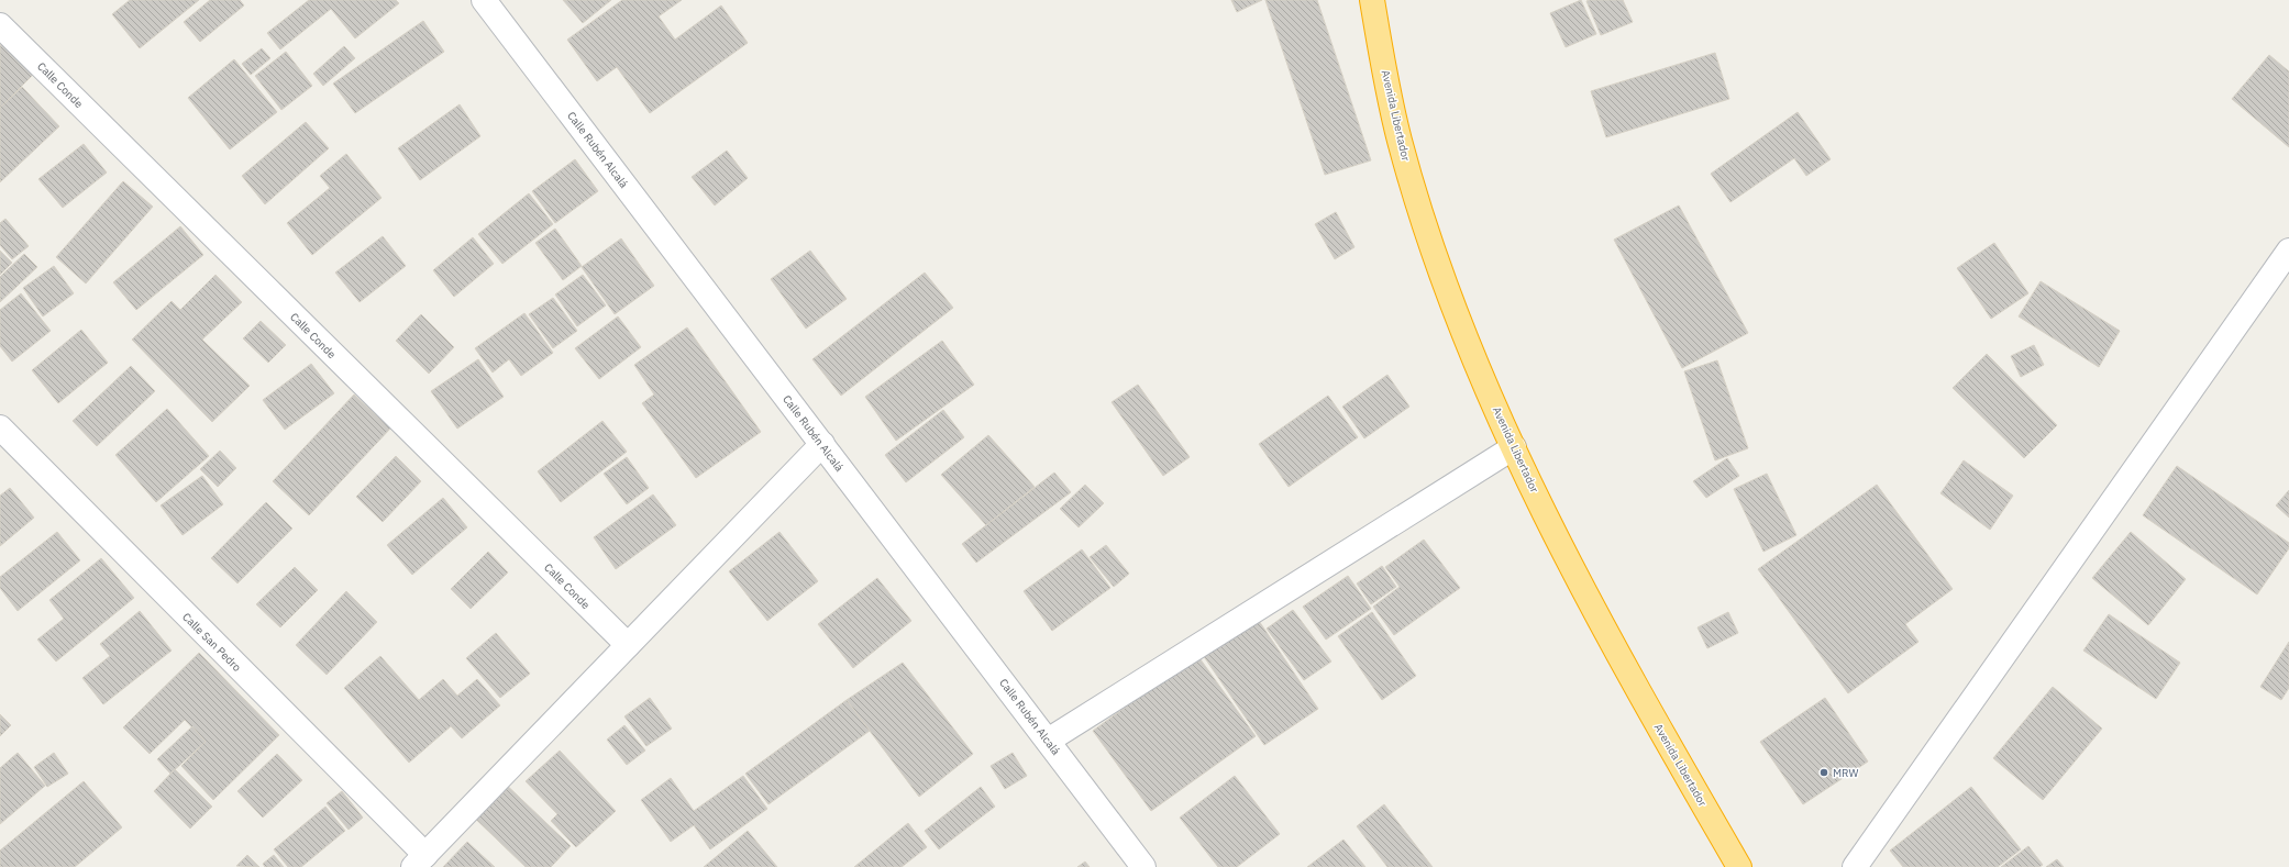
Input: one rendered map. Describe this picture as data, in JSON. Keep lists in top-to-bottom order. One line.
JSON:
{"streets":{"highway":["Avenida Libertador"],"street":["Calle Conde","Calle Rubén Alcalá","Calle San Pedro"]},"places":["MRW"]}
